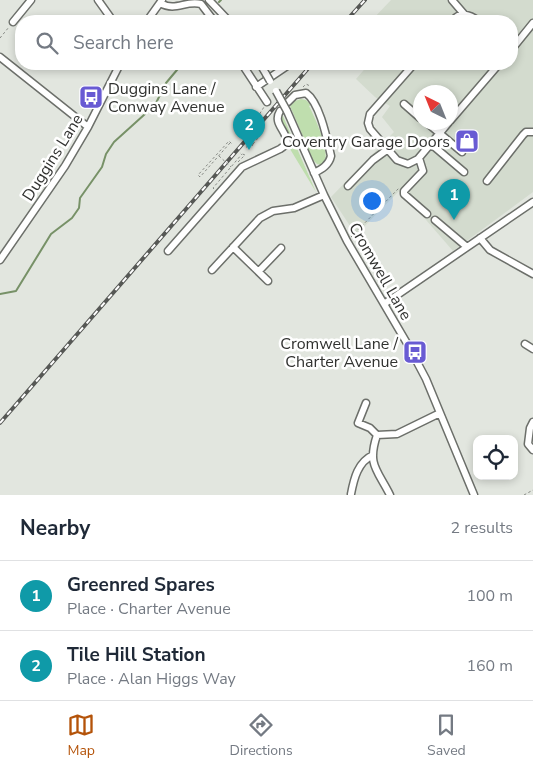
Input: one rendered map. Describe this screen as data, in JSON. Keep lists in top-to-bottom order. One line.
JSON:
{"streets":{"street":["Duggins Lane","Cromwell Lane"]},"places":{"bus stop":["Duggins Lane / Conway Avenue","Cromwell Lane / Charter Avenue"],"shop":["Coventry Garage Doors"]},"north":"top left","page":{"search":"Search here","pins":["2","1"],"heading":["Nearby","2 results"],"list":[{"mark":"1","name":"Greenred Spares","note":"Place · Charter Avenue","value":"100 m"},{"mark":"2","name":"Tile Hill Station","note":"Place · Alan Higgs Way","value":"160 m"}],"nav":["Map","Directions","Saved"]}}
